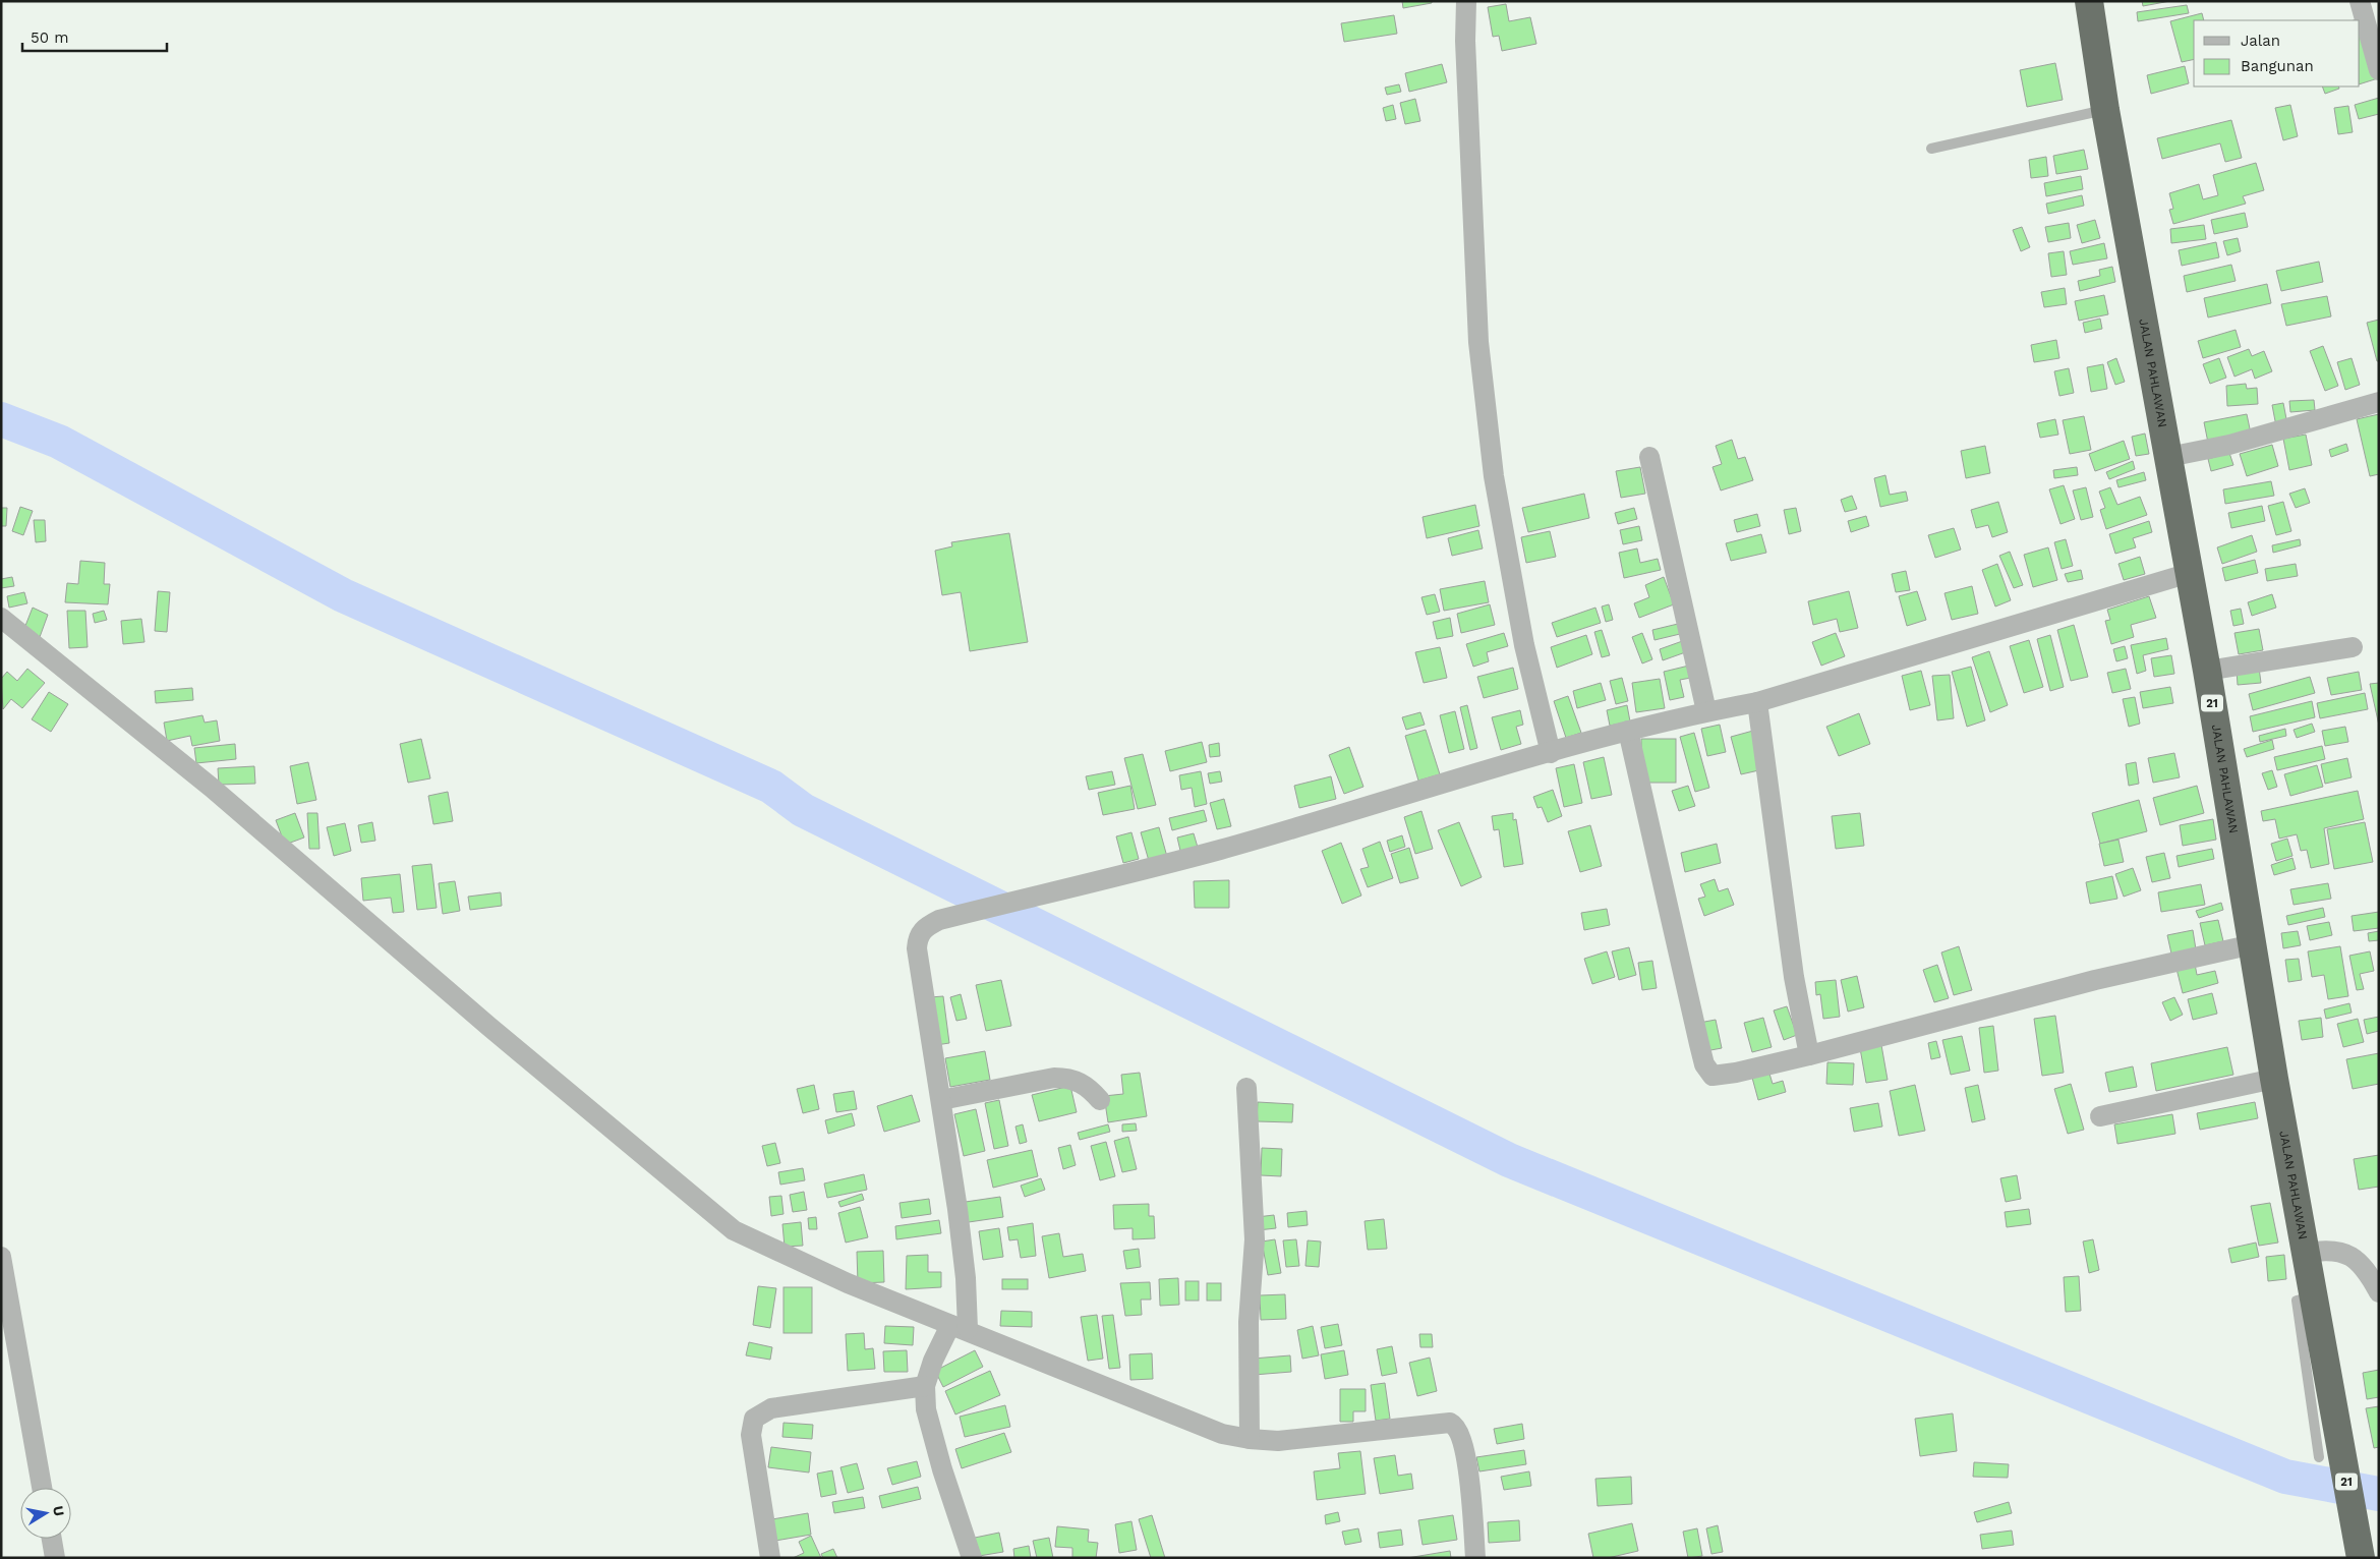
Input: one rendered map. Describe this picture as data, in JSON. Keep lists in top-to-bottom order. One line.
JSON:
{"streets":{"highway":["JALAN PAHLAWAN","21"]},"legend":["Jalan","Bangunan"],"scale_bar":"50 m","north":"right"}
